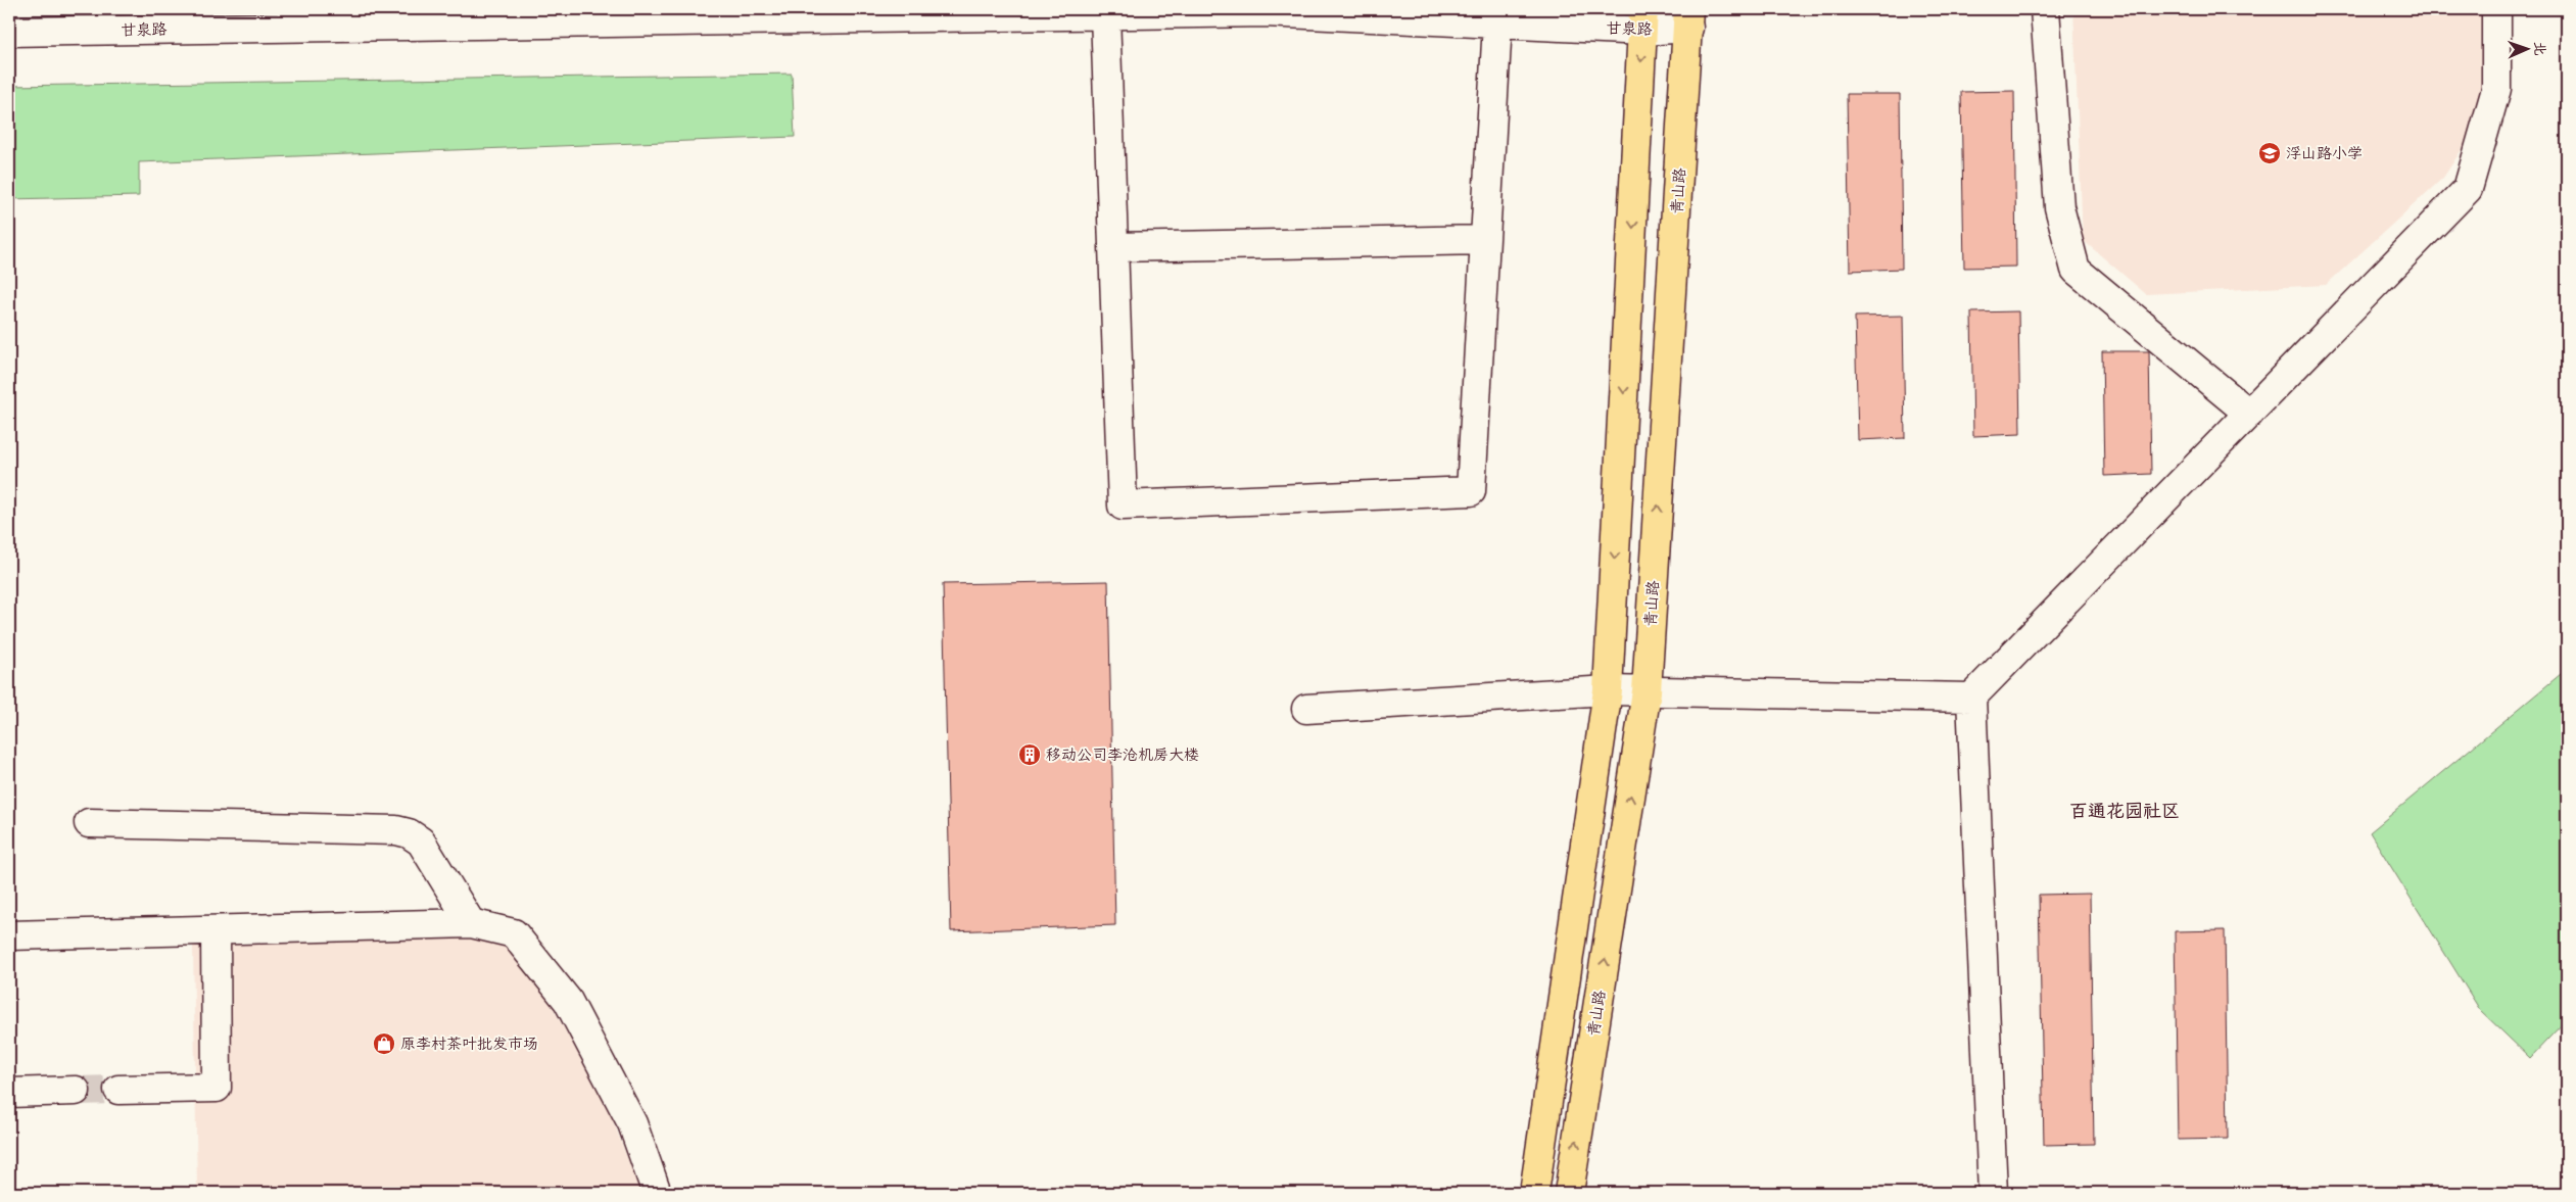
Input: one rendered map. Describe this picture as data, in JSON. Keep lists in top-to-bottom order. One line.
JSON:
{"streets":{"main road":["青山路"],"street":["甘泉路"]},"crossings":[["甘泉路","青山路"]],"districts":["百通花园社区"],"places":{"school or university":["浮山路小学"],"building":["移动公司李沧机房大楼"],"shop":["原李村茶叶批发市场"]},"north":"right"}
